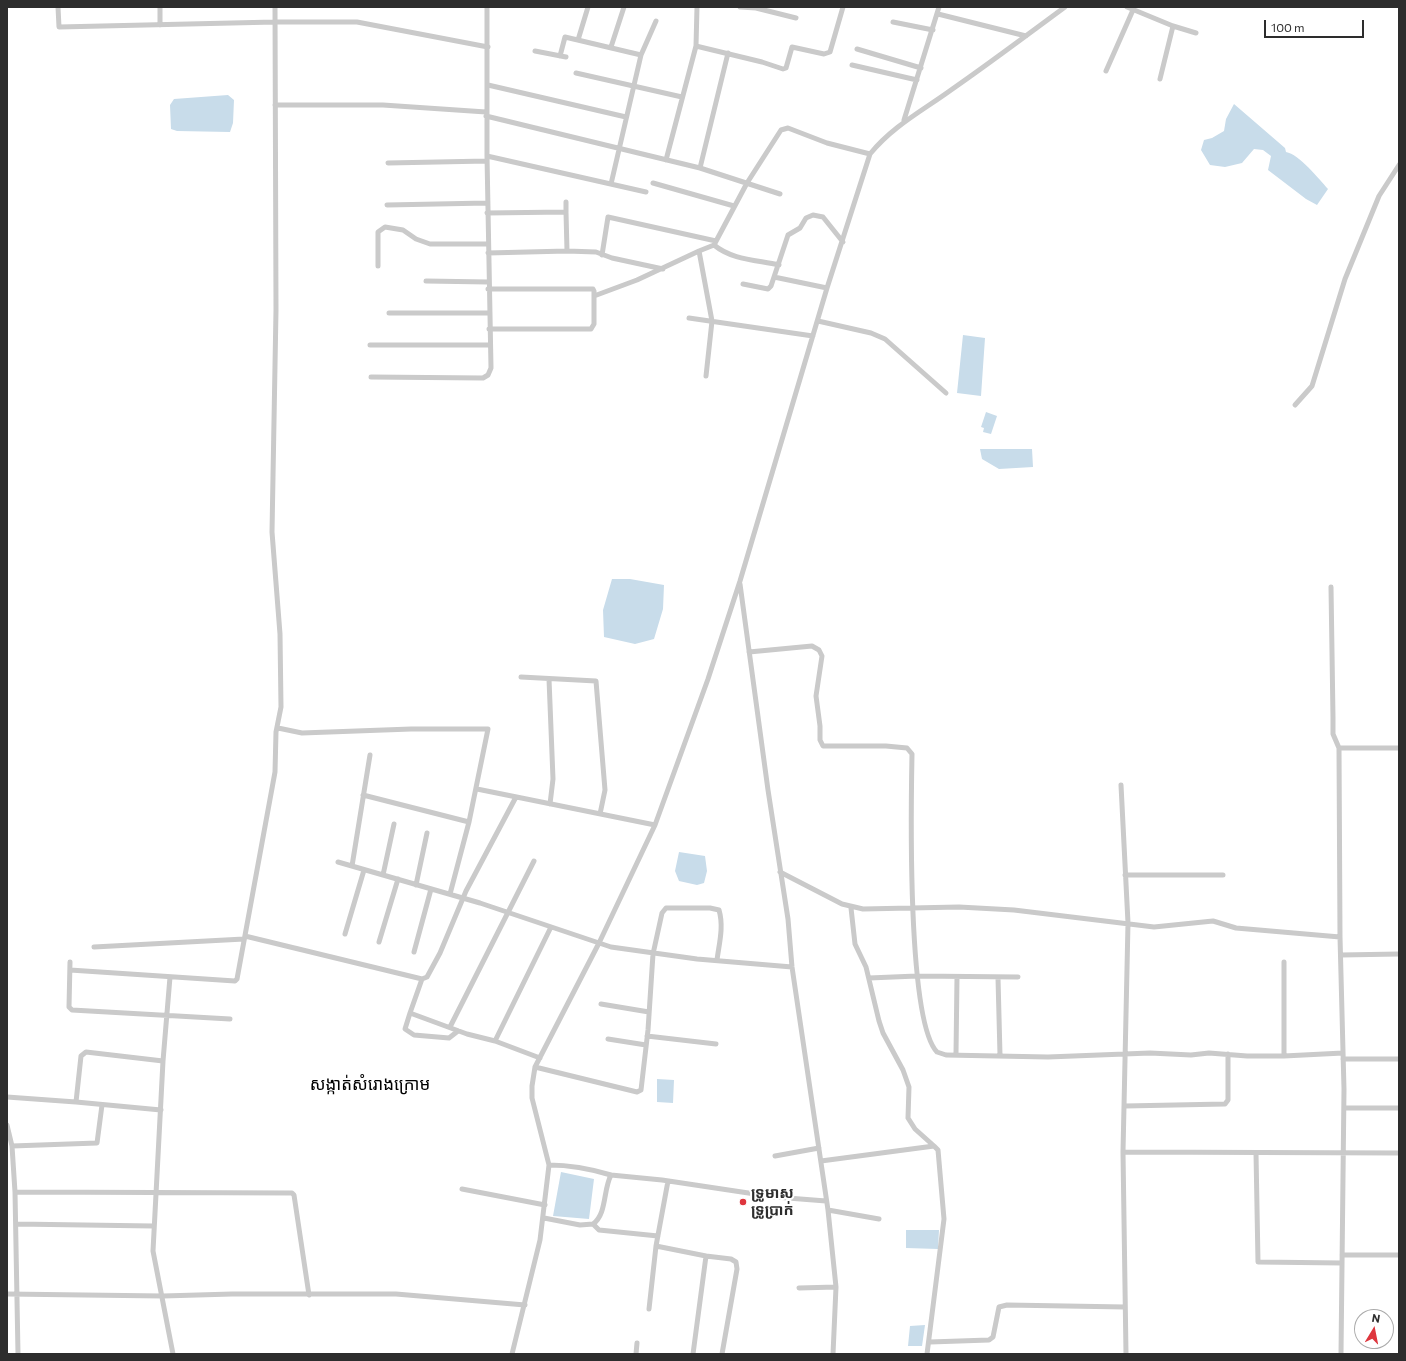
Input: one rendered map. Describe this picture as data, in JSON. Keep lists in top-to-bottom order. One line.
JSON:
{"districts":["សង្កាត់សំរោងក្រោម"],"places":["ទ្រូមាស ទ្រូប្រាក់"],"scale_bar":"100 m","north":"top"}
